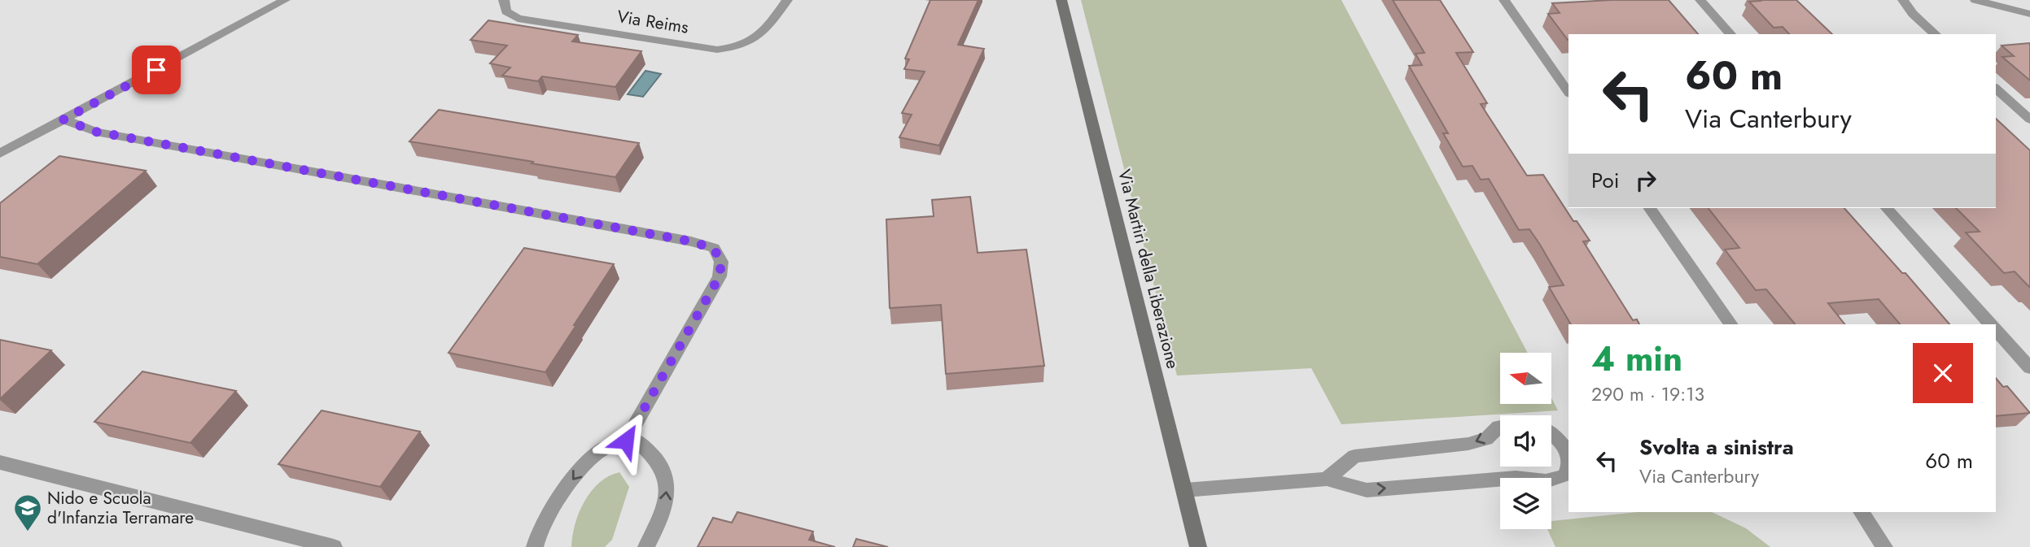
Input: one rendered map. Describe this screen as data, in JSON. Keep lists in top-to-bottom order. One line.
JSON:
{"streets":{"street":["Via Reims","Via Martiri della Liberazione"]},"places":{"school or university":["Nido e Scuola d'Infanzia Terramare"]},"north":"left","page":{"turn":["60 m","Via Canterbury"],"then":"Poi","heading":["4 min","290 m · 19:13"],"list":[{"name":"Svolta a sinistra","note":"Via Canterbury","value":"60 m"}]}}
